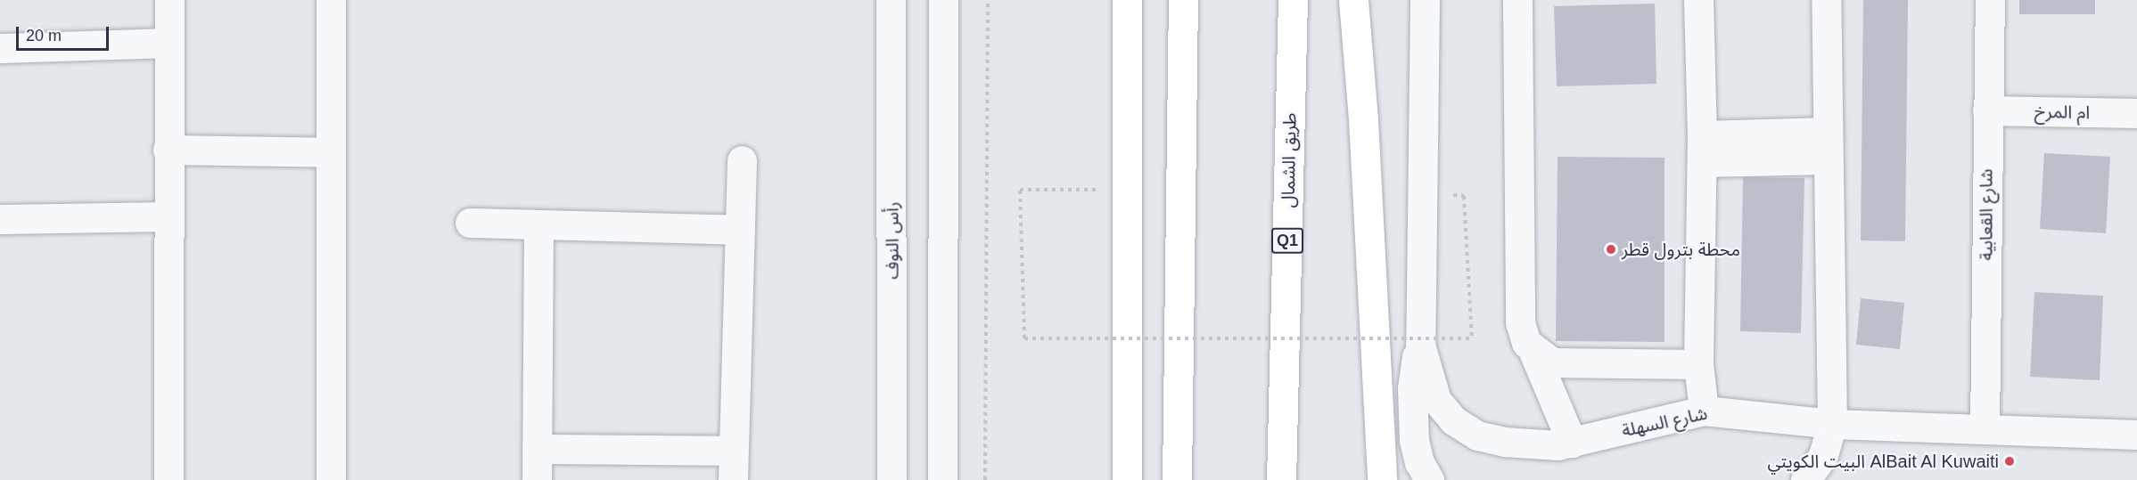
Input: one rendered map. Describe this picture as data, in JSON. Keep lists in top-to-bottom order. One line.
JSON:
{"streets":{"highway":["طريق الشمال","Q1"],"street":["ام المرخ","شارع القعابية","رأس النوف","شارع السهلة"]},"crossings":[["ام المرخ","شارع القعابية"],["شارع القعابية","شارع السهلة"]],"places":["محطة بترول قطر","البيت الكويتي AlBait Al Kuwaiti"],"scale_bar":"20 m"}
